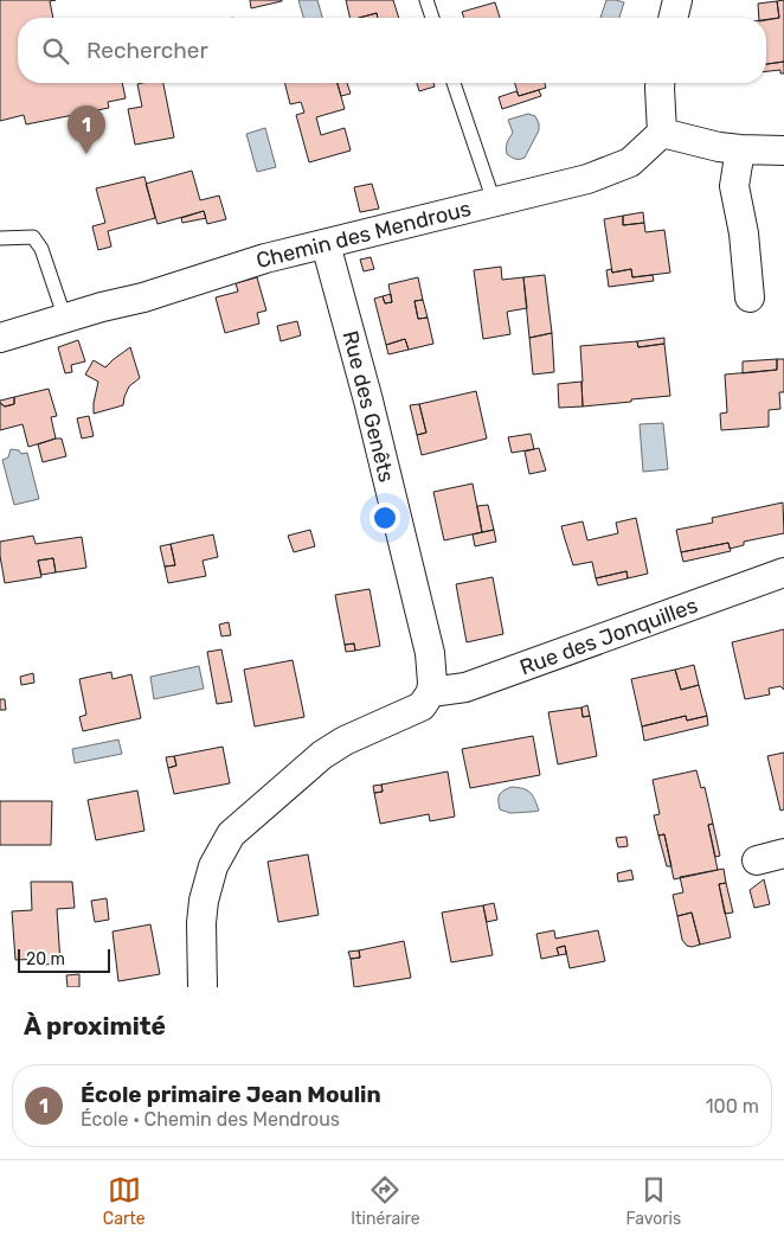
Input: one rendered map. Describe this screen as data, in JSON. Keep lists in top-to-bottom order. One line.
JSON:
{"streets":{"street":["Chemin des Mendrous","Rue des Genêts","Rue des Jonquilles"]},"crossings":[["Chemin des Mendrous","Rue des Genêts"],["Rue des Genêts","Rue des Jonquilles"]],"scale_bar":"20 m","page":{"search":"Rechercher","pins":"1","scale":"20 m","heading":"À proximité","list":[{"mark":"1","name":"École primaire Jean Moulin","note":"École · Chemin des Mendrous","value":"100 m"}],"nav":["Carte","Itinéraire","Favoris"]}}
